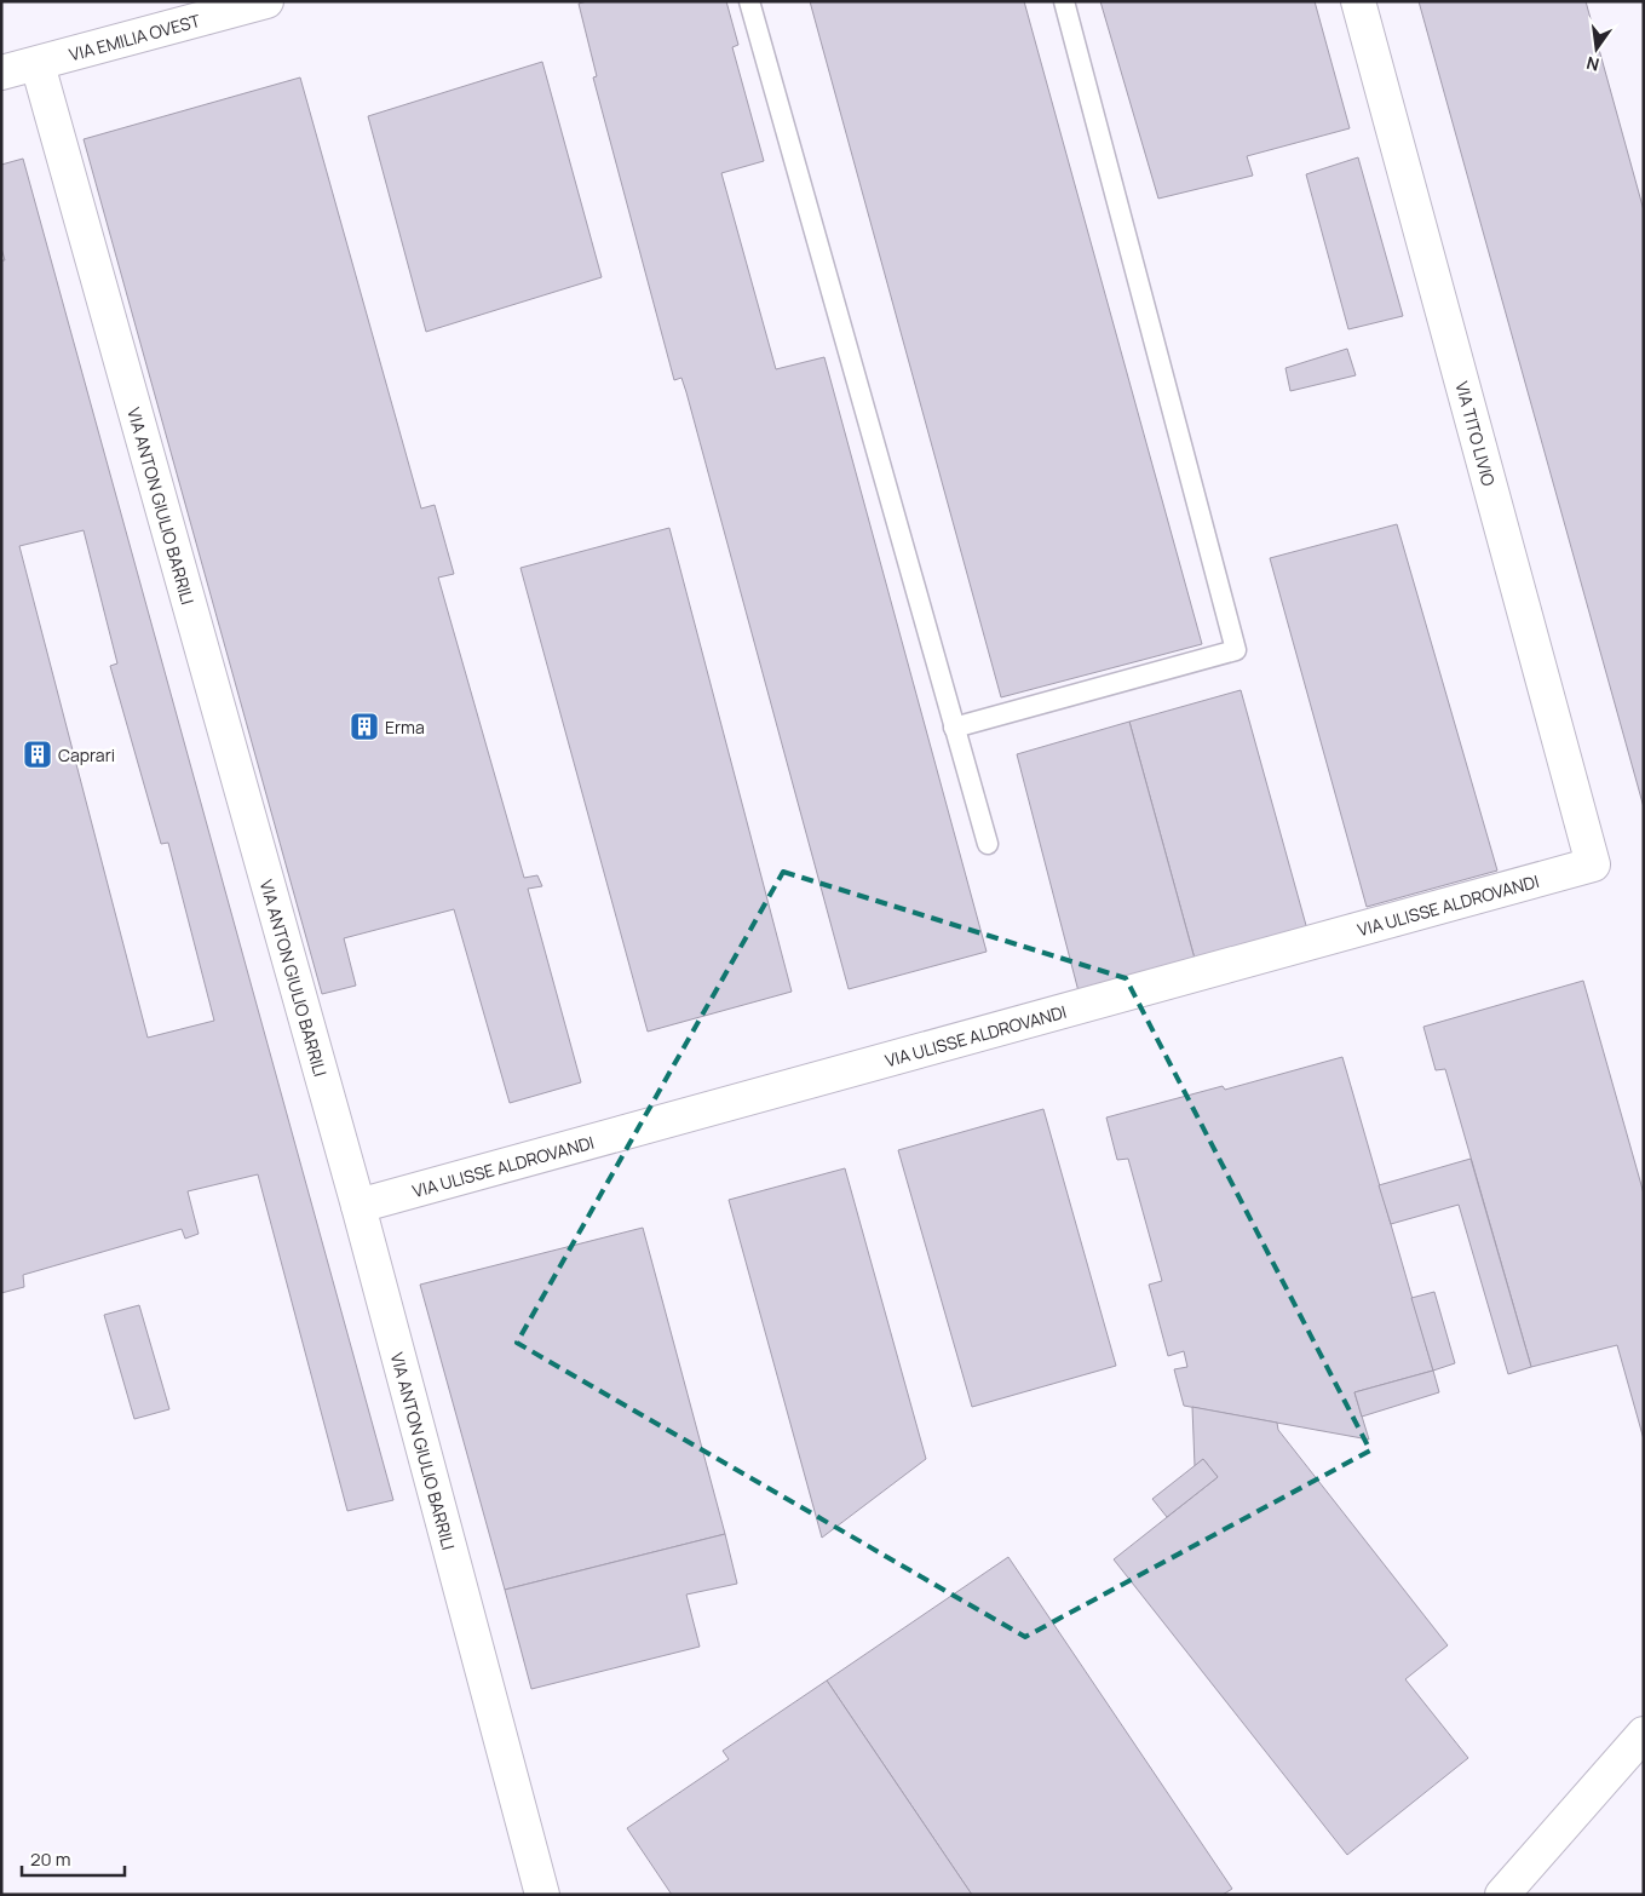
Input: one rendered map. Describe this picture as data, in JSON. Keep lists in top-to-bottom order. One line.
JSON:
{"streets":{"street":["VIA EMILIA OVEST","VIA TITO LIVIO","VIA ANTON GIULIO BARRILI","VIA ULISSE ALDROVANDI"]},"crossings":[["VIA EMILIA OVEST","VIA ANTON GIULIO BARRILI"],["VIA TITO LIVIO","VIA ULISSE ALDROVANDI"],["VIA ANTON GIULIO BARRILI","VIA ULISSE ALDROVANDI"]],"places":{"building":["Erma","Caprari"]},"scale_bar":"20 m","north":"bottom"}
